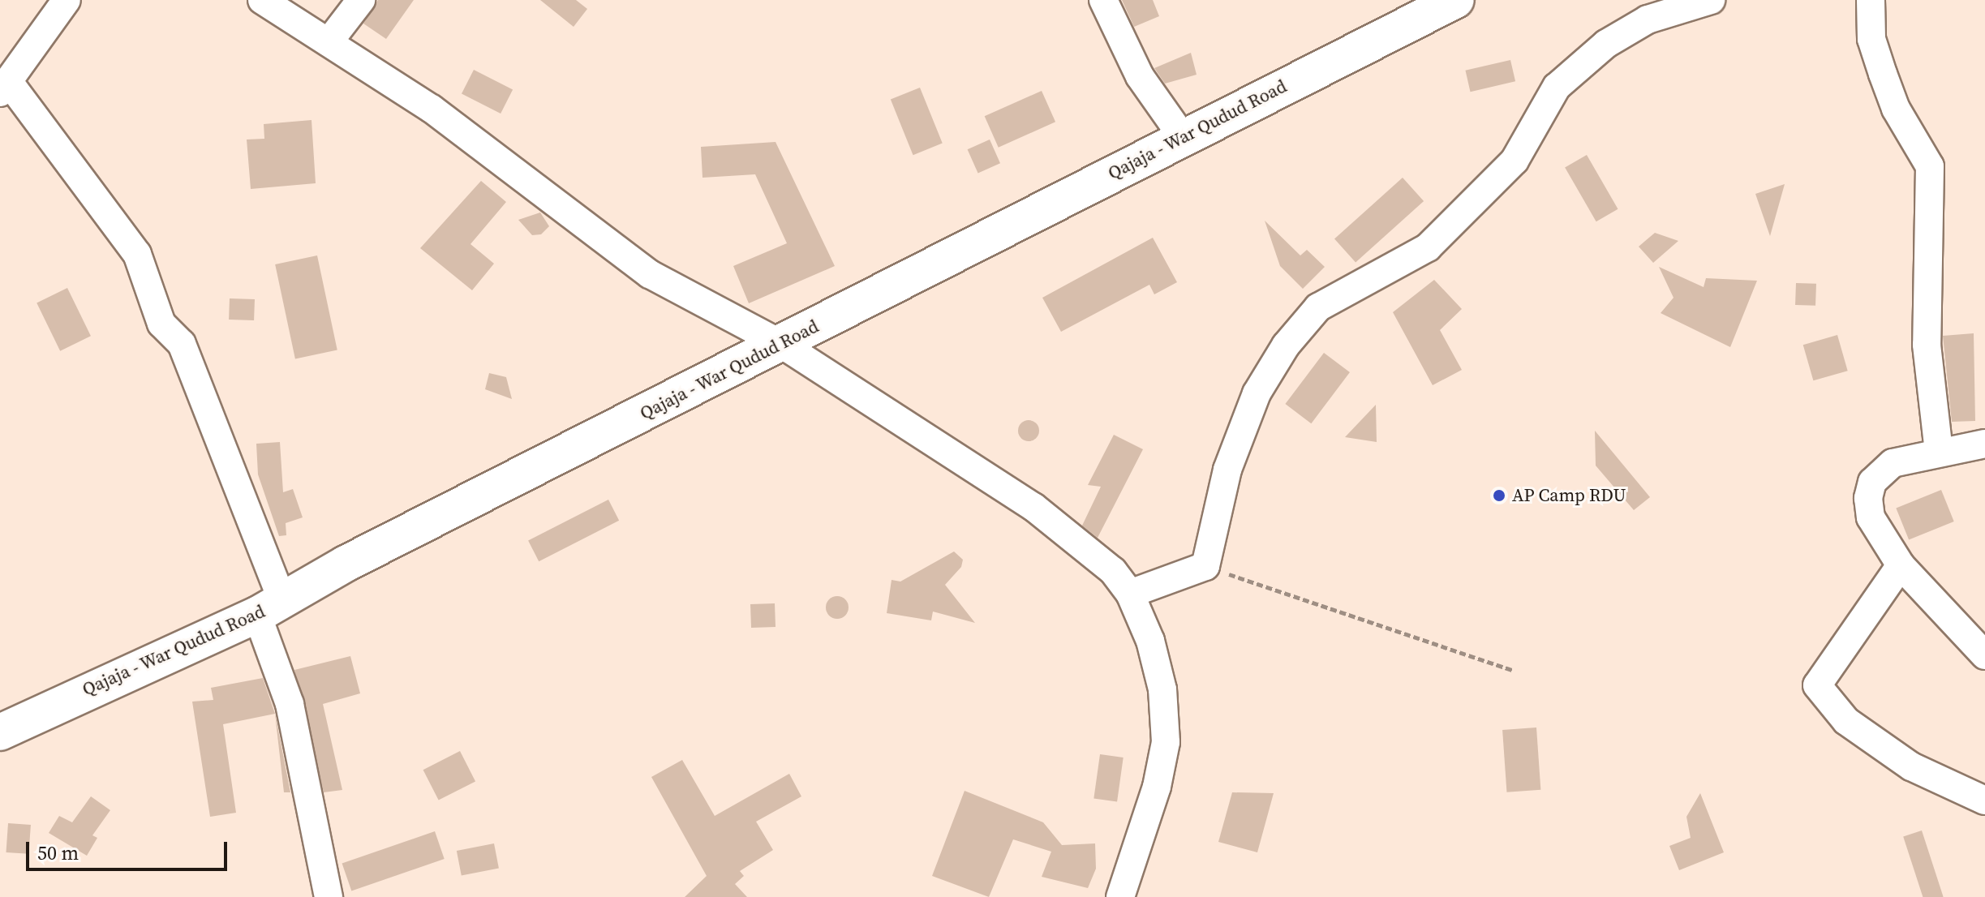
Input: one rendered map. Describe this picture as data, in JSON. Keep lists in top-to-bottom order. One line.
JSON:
{"streets":{"street":["Qajaja - War Qudud Road"]},"places":["AP Camp RDU"],"scale_bar":"50 m"}
